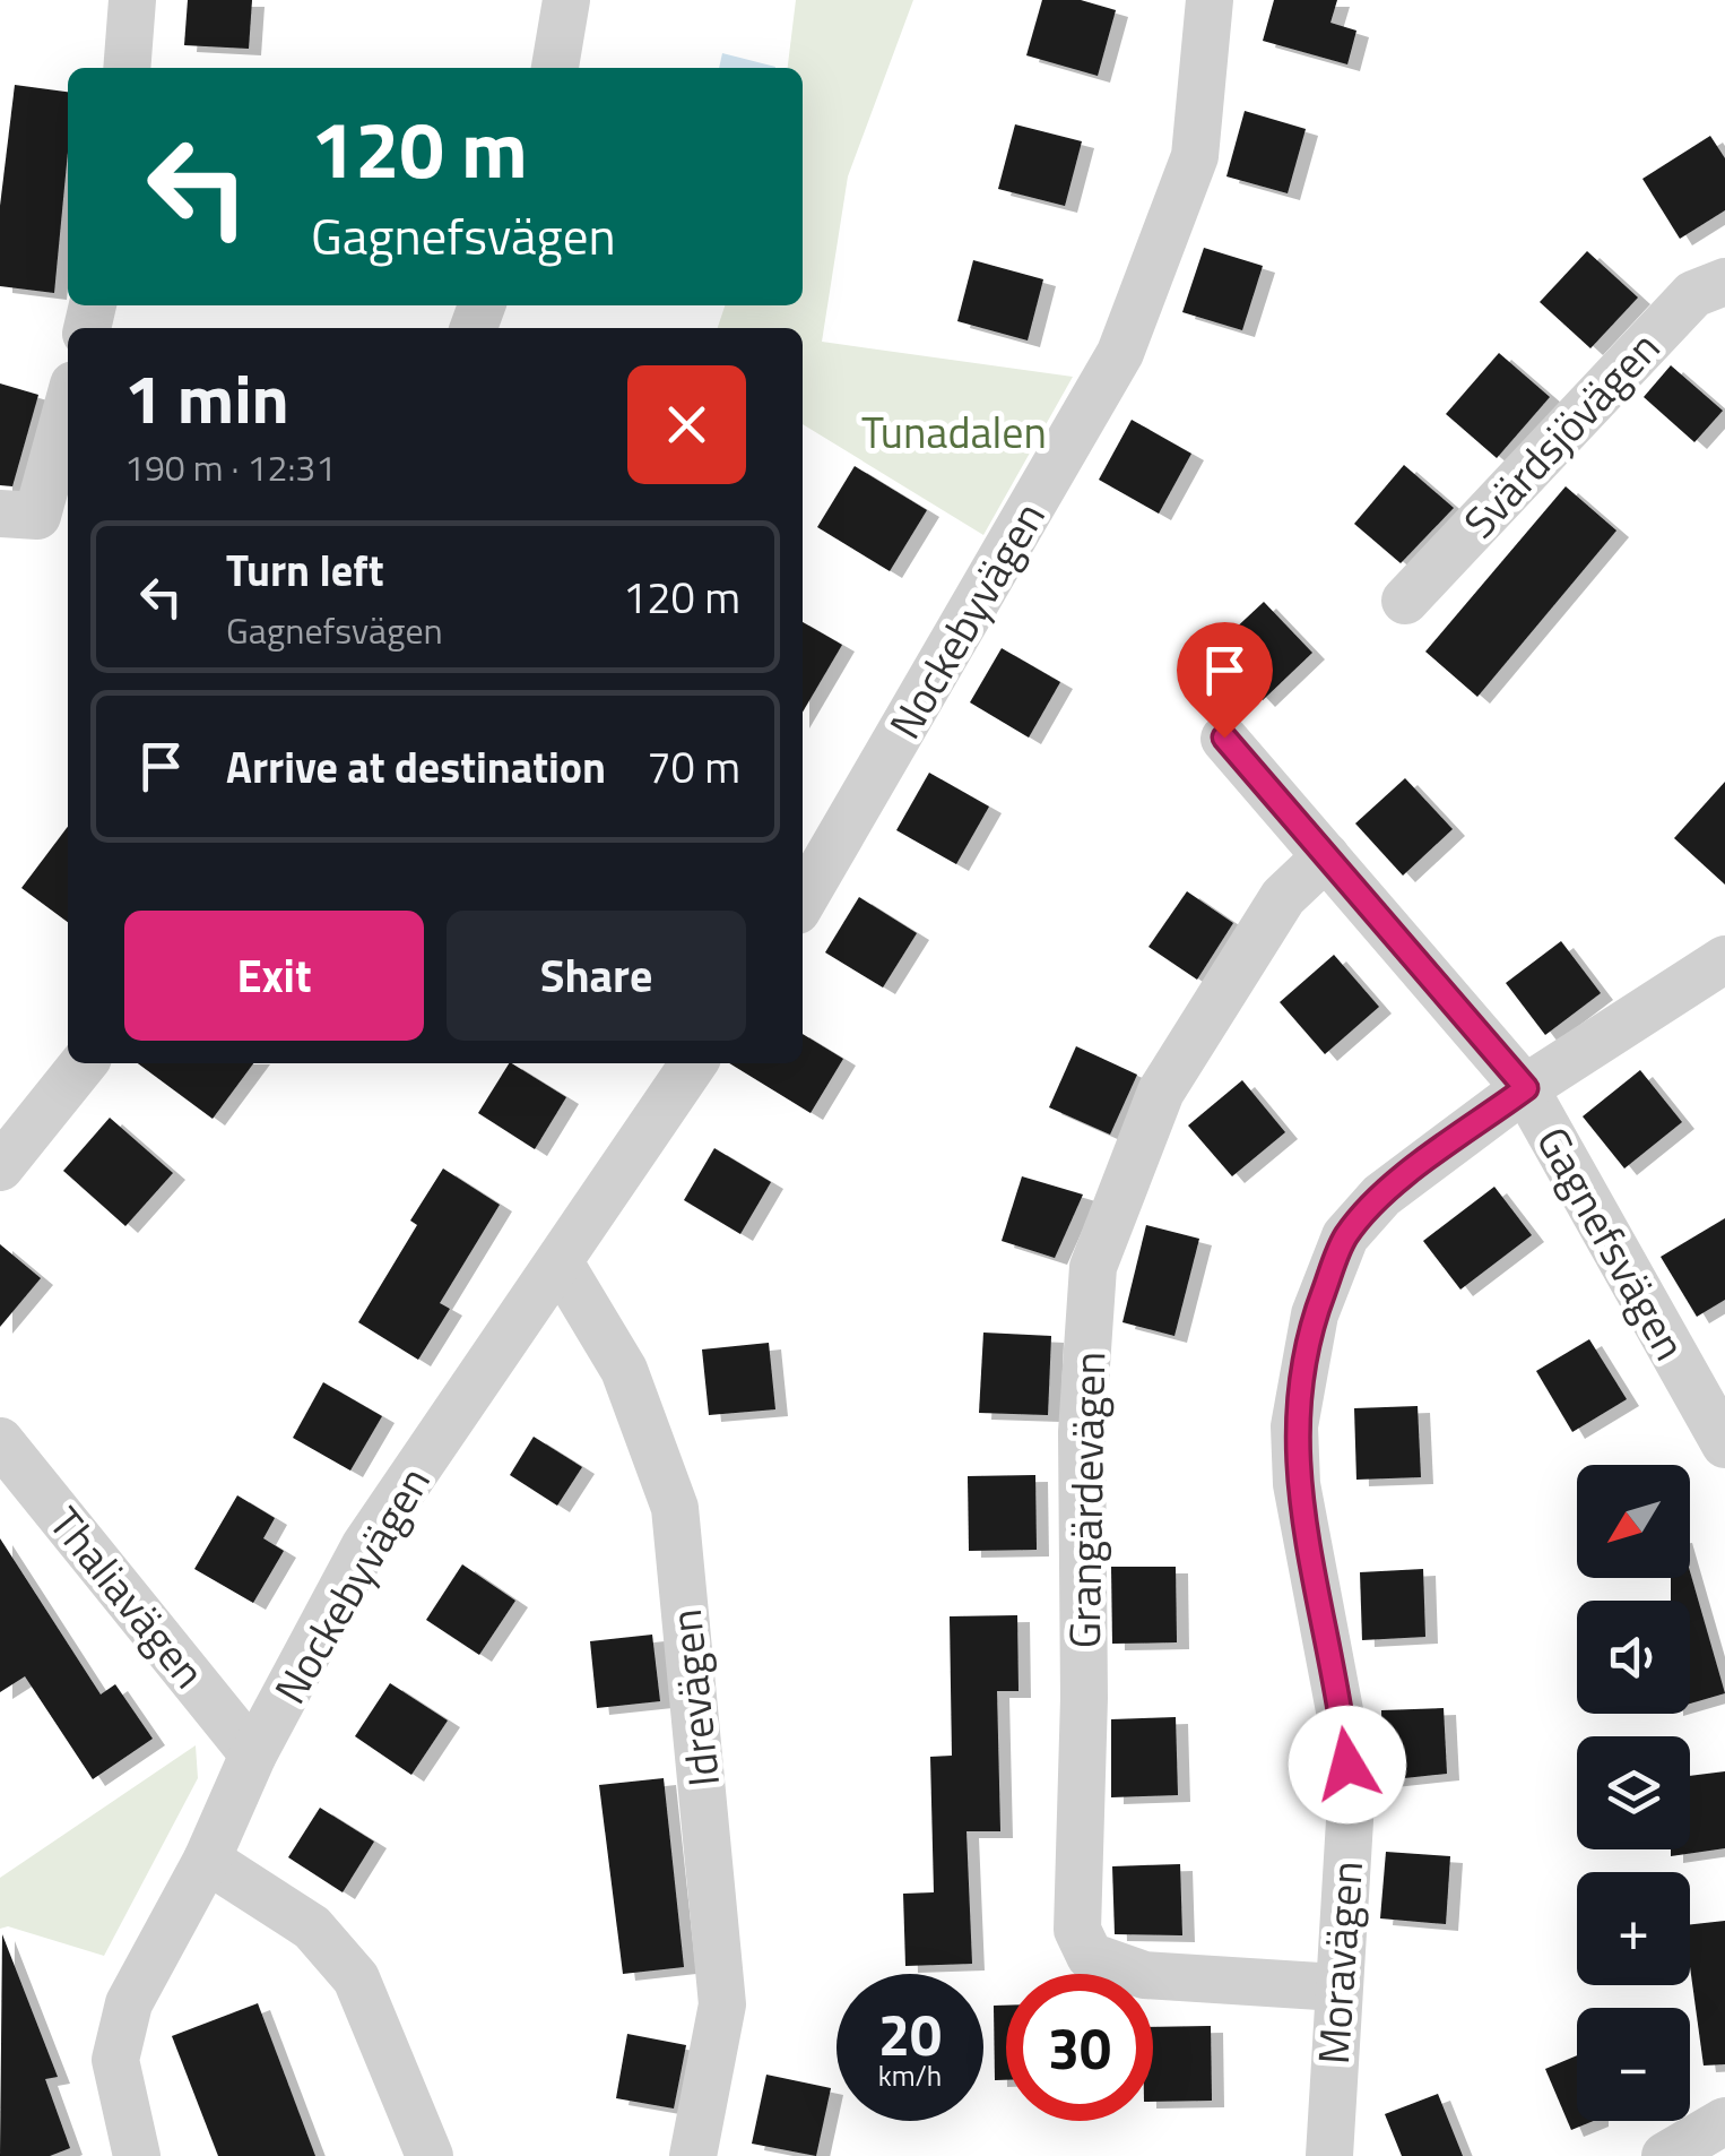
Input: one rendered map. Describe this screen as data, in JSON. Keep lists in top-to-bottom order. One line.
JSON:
{"streets":{"street":["Svärdsjövägen","Nockebyvägen","Gagnefsvägen","Grangärdevägen","Thaliavägen","Idrevägen","Moravägen"]},"crossings":[["Nockebyvägen","Thaliavägen"],["Nockebyvägen","Idrevägen"],["Gagnefsvägen","Grangärdevägen"],["Gagnefsvägen","Moravägen"],["Grangärdevägen","Moravägen"]],"parks":["Tunadalen"],"north":"bottom left","page":{"turn":["120 m","Gagnefsvägen"],"heading":["1 min","190 m · 12:31"],"list":[{"name":"Turn left","note":"Gagnefsvägen","value":"120 m"},{"name":"Arrive at destination","value":"70 m"}],"buttons":["Exit","Share"],"map_buttons":["+","−"],"speed":"20 km/h","limit":"30"}}
